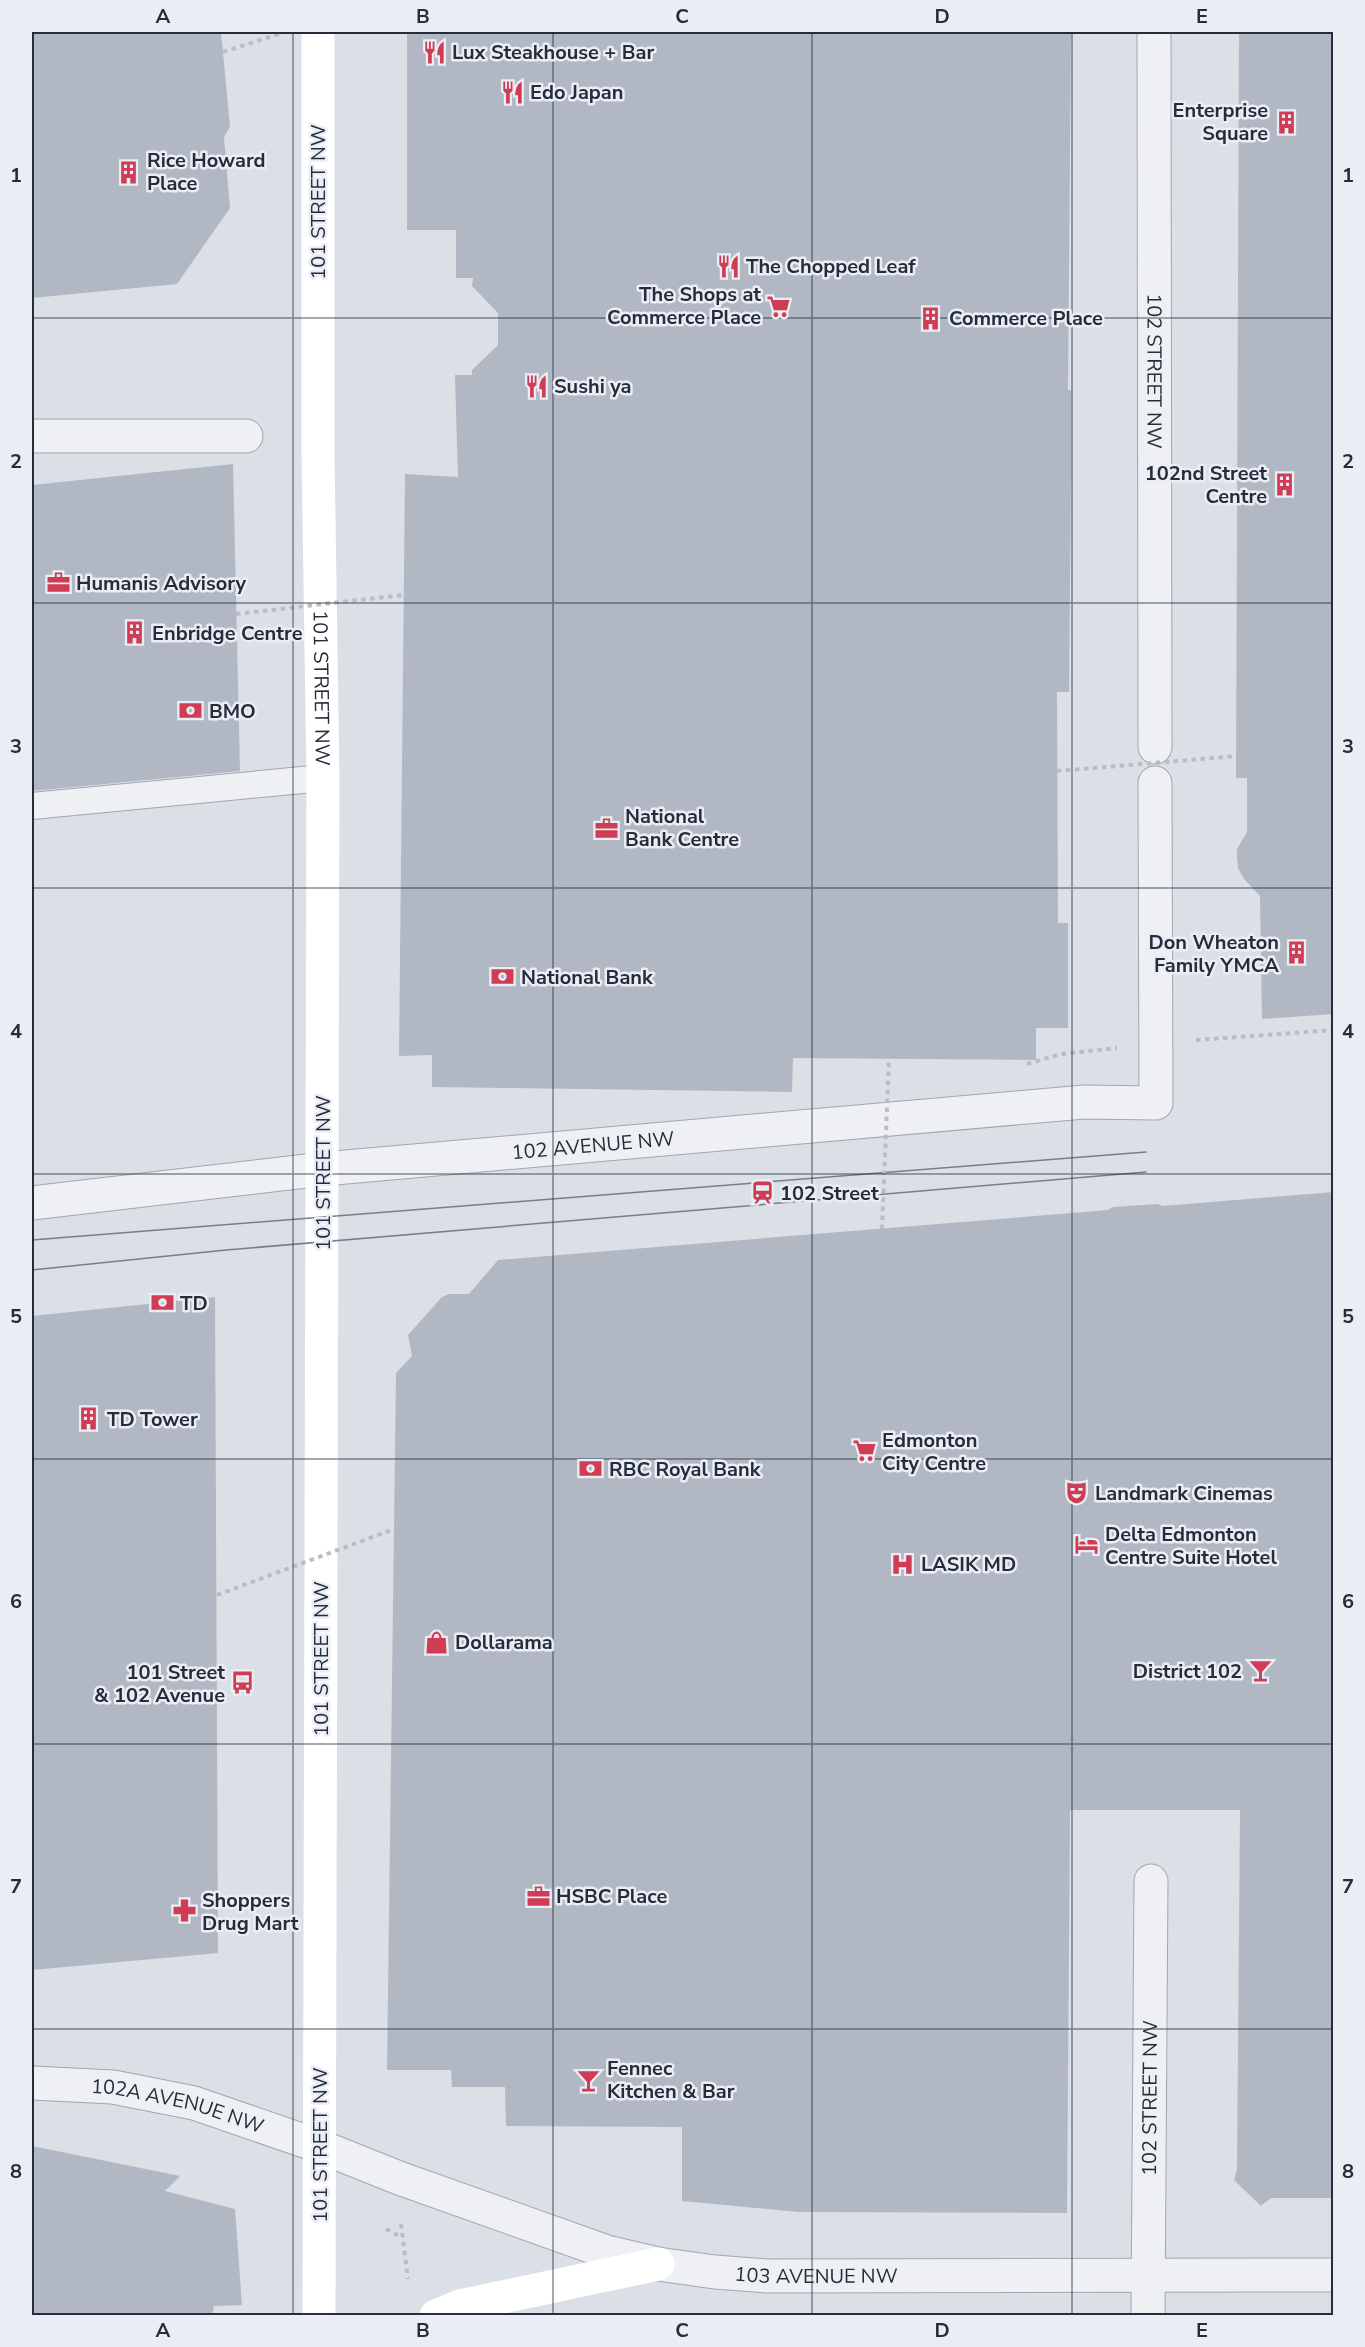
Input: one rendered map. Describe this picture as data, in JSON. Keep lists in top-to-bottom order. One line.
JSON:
{"streets":{"main road":["101 STREET NW"],"street":["102 STREET NW","102 AVENUE NW","102A AVENUE NW","103 AVENUE NW"]},"crossings":[["101 STREET NW","102 AVENUE NW"],["101 STREET NW","102A AVENUE NW"],["101 STREET NW","103 AVENUE NW"],["102 STREET NW","103 AVENUE NW"],["102A AVENUE NW","103 AVENUE NW"]],"places":{"restaurant":["Lux Steakhouse + Bar","Edo Japan","The Chopped Leaf","Sushi ya"],"building":["Enterprise Square","Rice Howard Place","Commerce Place","102nd Street Centre","Enbridge Centre","Don Wheaton Family YMCA","TD Tower"],"supermarket":["The Shops at Commerce Place","Edmonton City Centre"],"office":["Humanis Advisory","National Bank Centre","HSBC Place"],"bank":["BMO","National Bank","TD","RBC Royal Bank"],"station":["102 Street"],"theatre":["Landmark Cinemas"],"hotel":["Delta Edmonton Centre Suite Hotel"],"hospital":["LASIK MD"],"shop":["Dollarama"],"bar":["District 102","Fennec Kitchen & Bar"],"bus stop":["101 Street & 102 Avenue"],"pharmacy":["Shoppers Drug Mart"]},"grid":{"columns":["A","B","C","D","E"],"rows":["1","2","3","4","5","6","7","8"]}}
